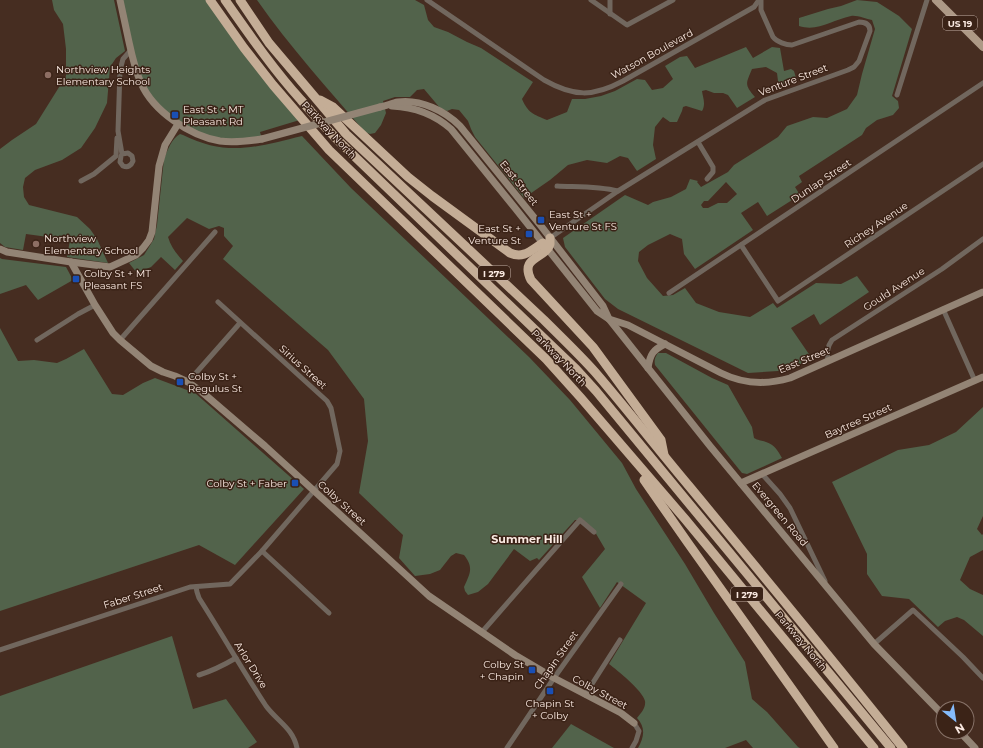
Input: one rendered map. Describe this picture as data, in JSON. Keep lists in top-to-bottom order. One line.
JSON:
{"streets":{"highway":["Parkway North","I 279"],"main road":["US 19"],"street":["Watson Boulevard","Venture Street","Dunlap Street","East Street","Richey Avenue","Gould Avenue","Sirius Street","Baytree Street","Colby Street","Evergreen Road","Faber Street","Chapin Street","Arlor Drive"]},"crossings":[["Watson Boulevard","Venture Street"],["Venture Street","East Street"],["Dunlap Street","Richey Avenue"],["East Street","Gould Avenue"],["East Street","Evergreen Road"],["Sirius Street","Colby Street"],["Sirius Street","Faber Street"],["Baytree Street","Evergreen Road"],["Colby Street","Faber Street"],["Colby Street","Chapin Street"],["Faber Street","Arlor Drive"]],"districts":["Summer Hill"],"places":{"other":["Northview Heights Elementary School","Northview Elementary School"],"transit":["East St + MT Pleasant Rd","East St + Venture St FS","East St + Venture St","Colby St + MT Pleasant FS","Colby St + Regulus St","Colby St + Faber","Colby St + Chapin","Chapin St + Colby"]},"north":"bottom right"}
